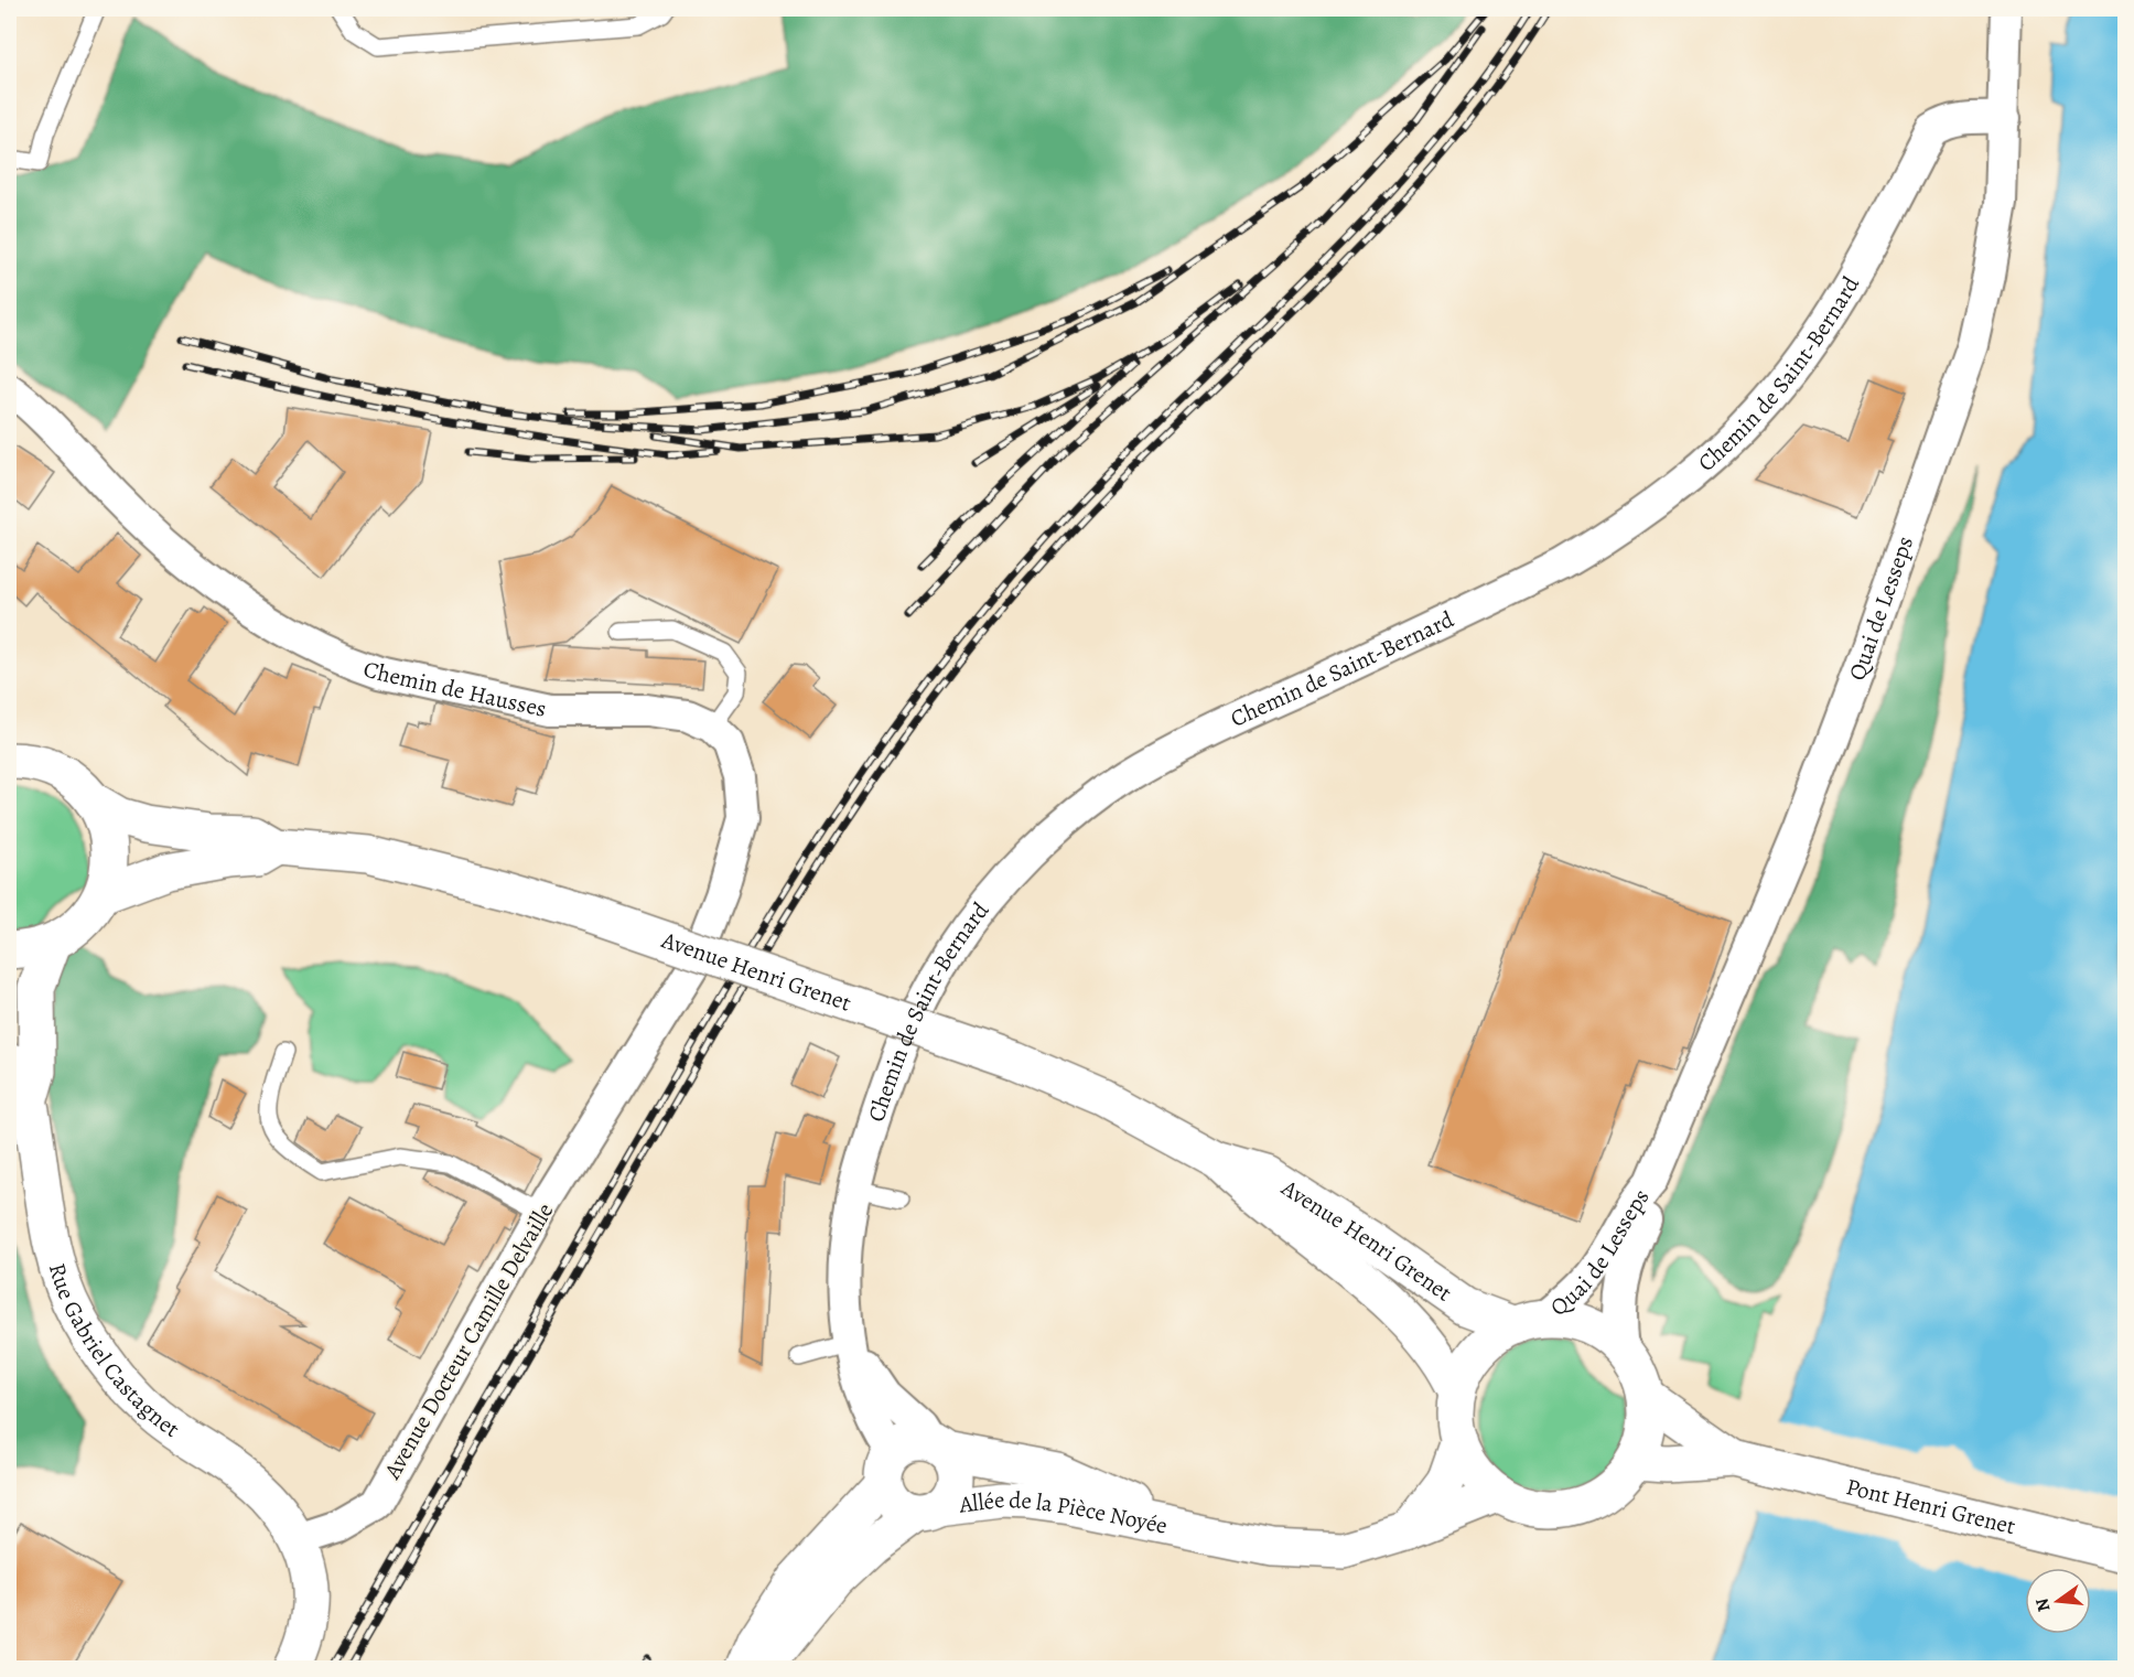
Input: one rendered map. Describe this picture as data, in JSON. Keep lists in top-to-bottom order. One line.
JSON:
{"streets":{"main road":["Avenue Henri Grenet","Rue Gabriel Castagnet","Pont Henri Grenet","Allée de la Pièce Noyée"],"street":["Chemin de Saint-Bernard","Quai de Lesseps","Chemin de Hausses","Avenue Docteur Camille Delvaille"]},"crossings":[["Chemin de Saint-Bernard","Quai de Lesseps"],["Chemin de Saint-Bernard","Allée de la Pièce Noyée"],["Quai de Lesseps","Avenue Henri Grenet"],["Quai de Lesseps","Pont Henri Grenet"],["Quai de Lesseps","Allée de la Pièce Noyée"],["Chemin de Hausses","Avenue Docteur Camille Delvaille"],["Avenue Henri Grenet","Pont Henri Grenet"],["Avenue Henri Grenet","Allée de la Pièce Noyée"],["Avenue Docteur Camille Delvaille","Rue Gabriel Castagnet"],["Pont Henri Grenet","Allée de la Pièce Noyée"]],"north":"left"}
